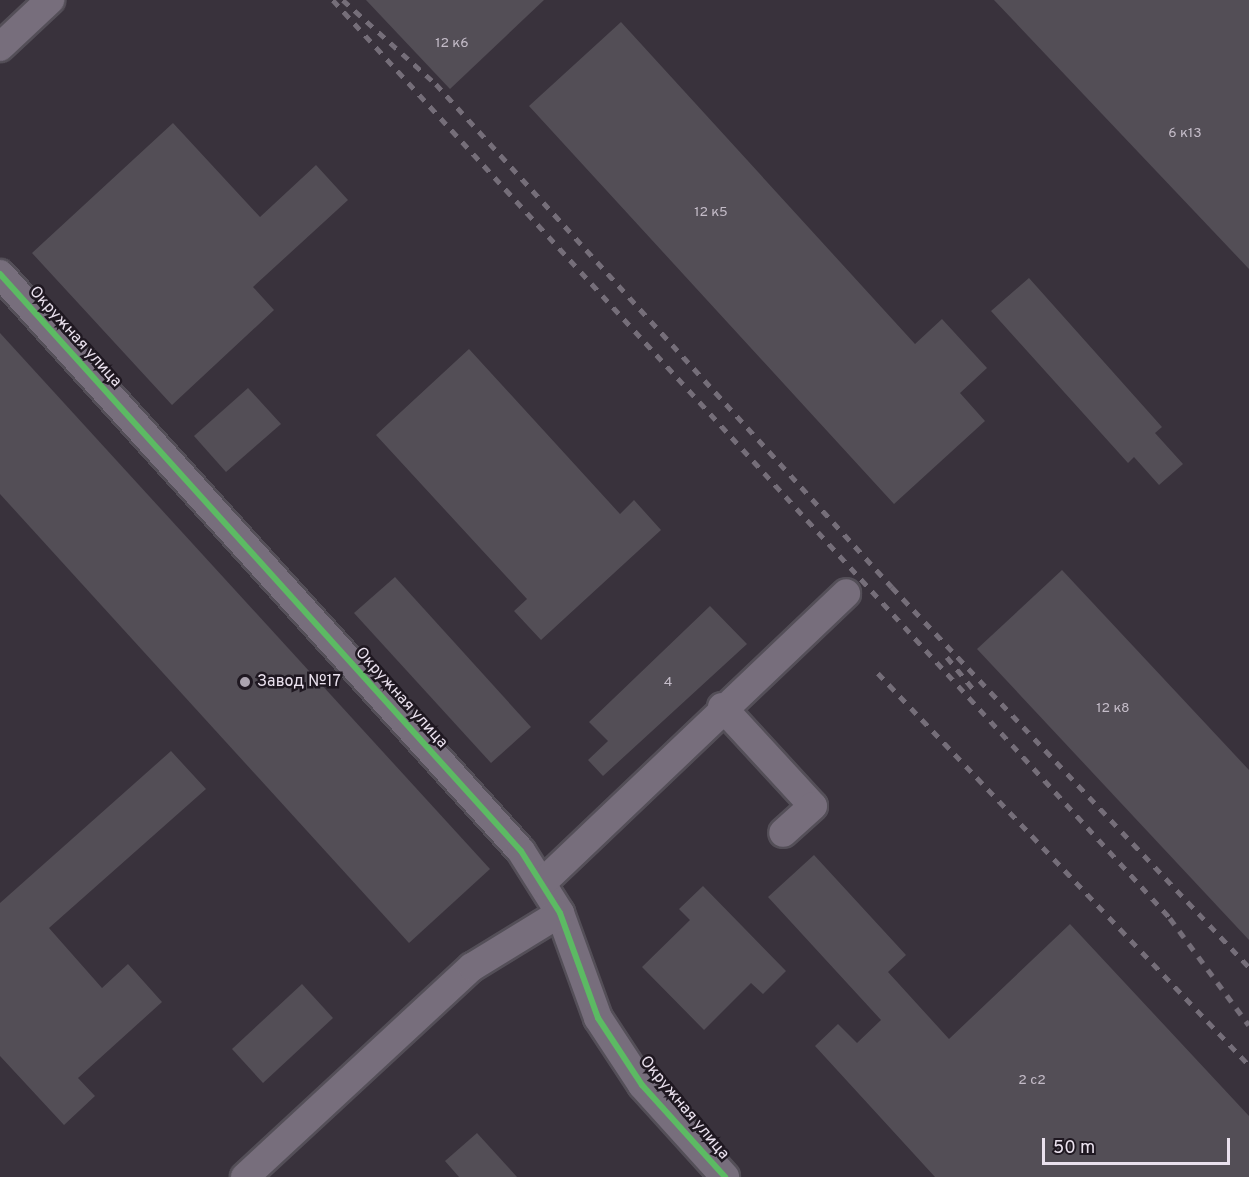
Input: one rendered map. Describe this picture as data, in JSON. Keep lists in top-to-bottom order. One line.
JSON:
{"streets":{"street":["Окружная улица"]},"places":["Завод №17"],"house_numbers":["12 к6","6 к13","12 к5","4","12 к8","2 с2"],"scale_bar":"50 m"}
